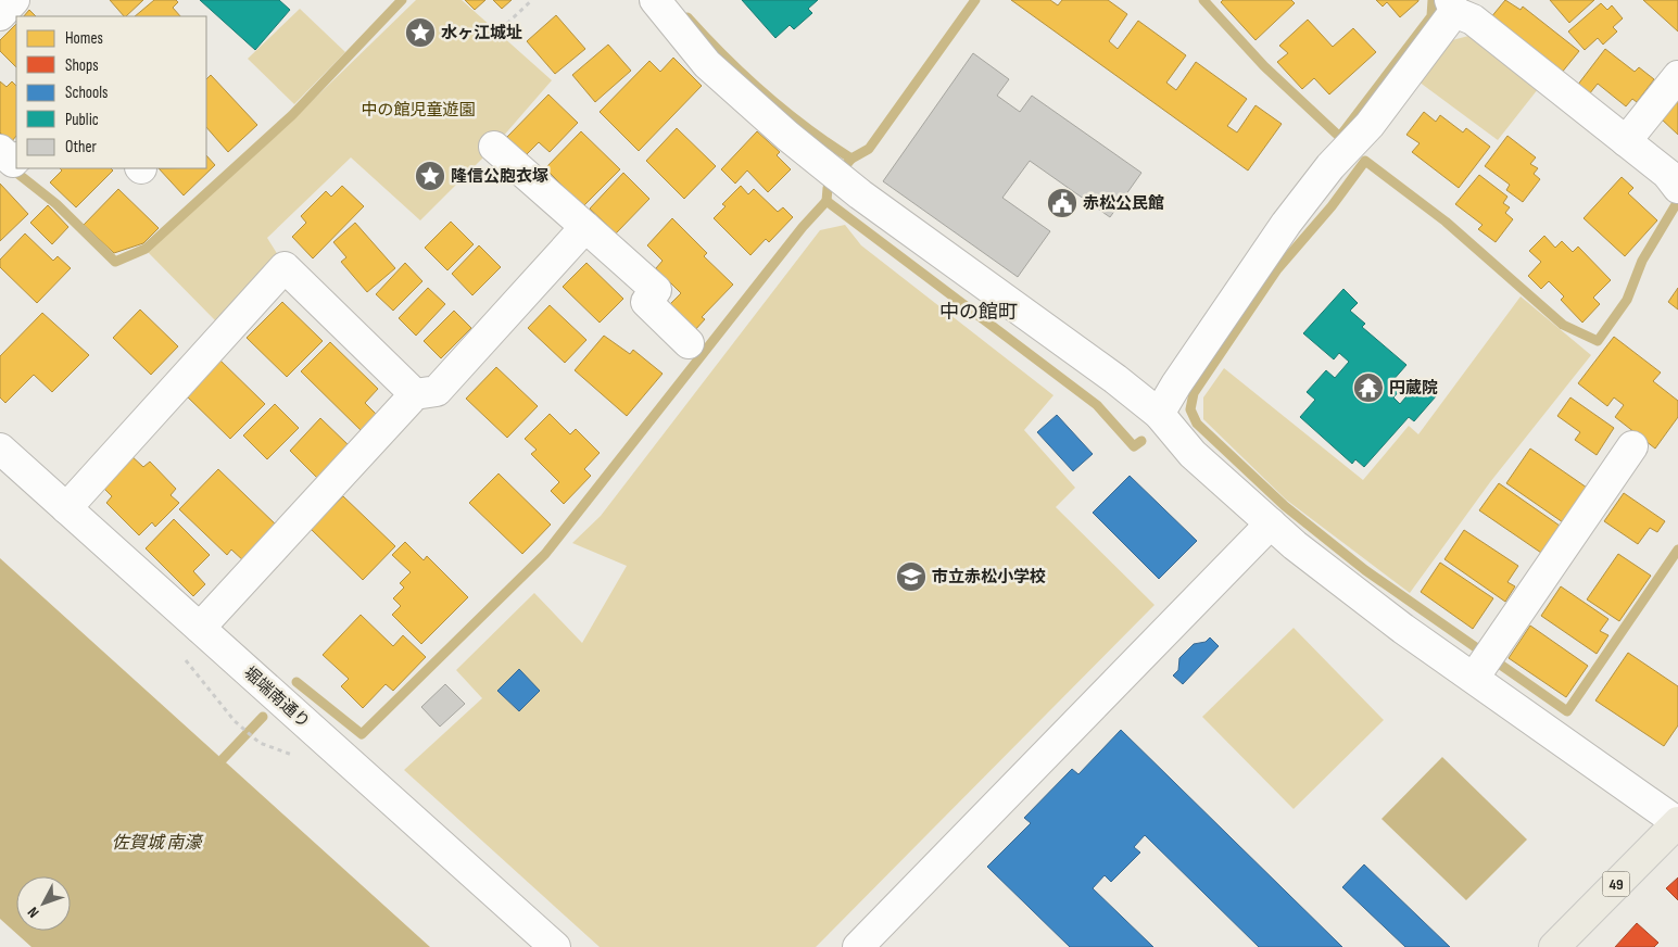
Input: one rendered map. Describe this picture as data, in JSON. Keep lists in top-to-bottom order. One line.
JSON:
{"streets":{"main road":["49"],"street":["堀端南通り"]},"districts":["中の館町"],"water":["佐賀城 南濠"],"parks":["中の館児童遊園"],"places":{"place":["水ヶ江城址","隆信公胞衣塚"],"public building":["赤松公民館"],"temple":["円蔵院"],"school or university":["市立赤松小学校"]},"legend":["Homes","Shops","Schools","Public","Other"],"north":"bottom left"}
